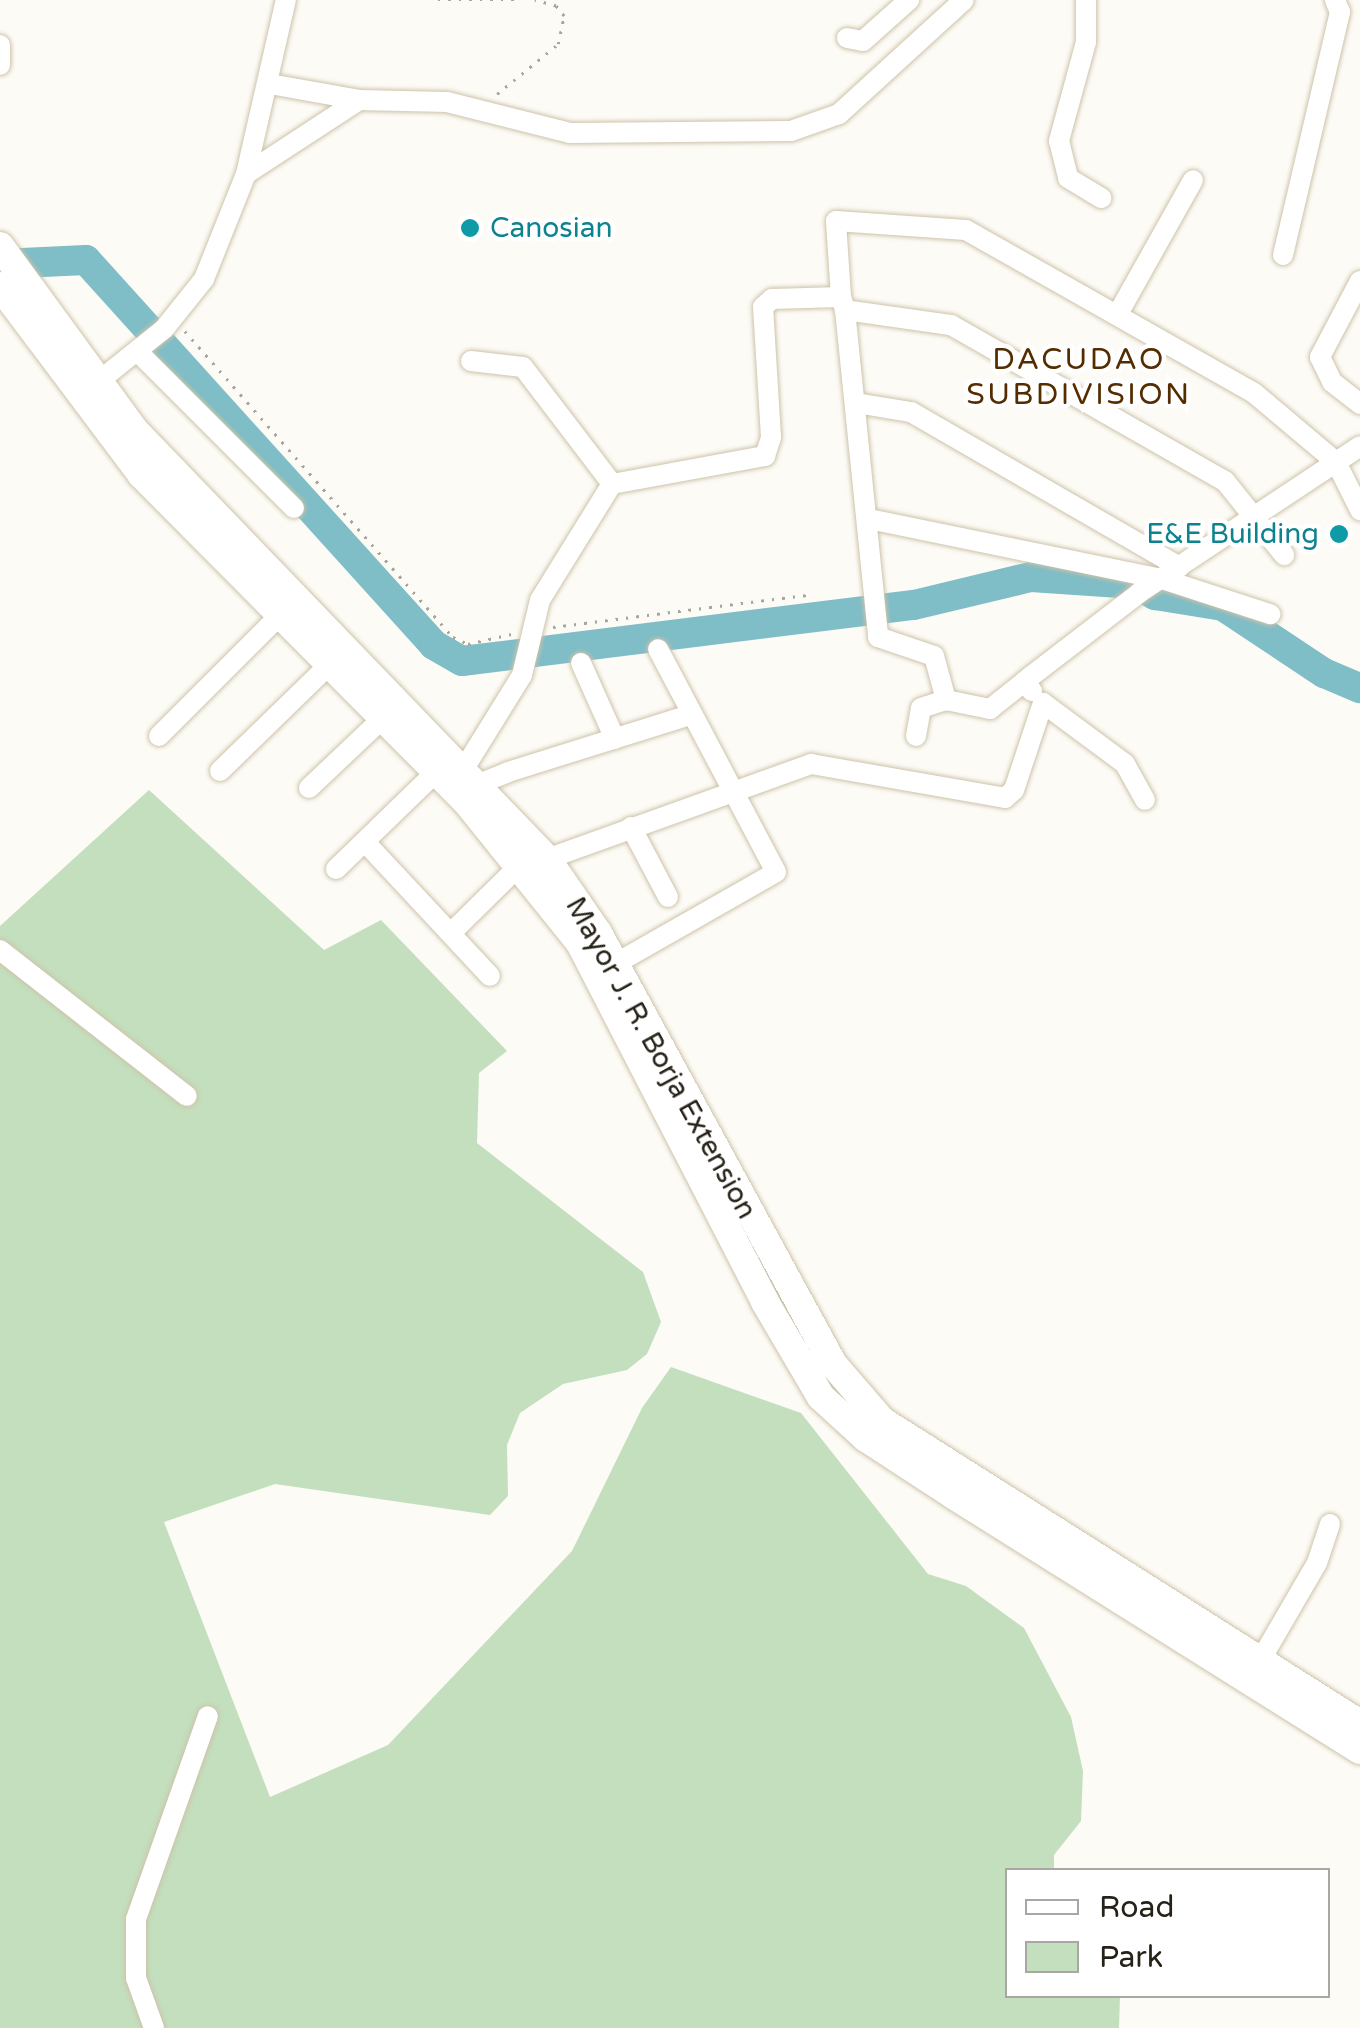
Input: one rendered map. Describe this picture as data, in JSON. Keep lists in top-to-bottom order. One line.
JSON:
{"streets":{"main road":["Mayor J. R. Borja Extension"]},"districts":["DACUDAO SUBDIVISION"],"places":["Canosian","E&E Building"],"legend":["Road","Park"]}
